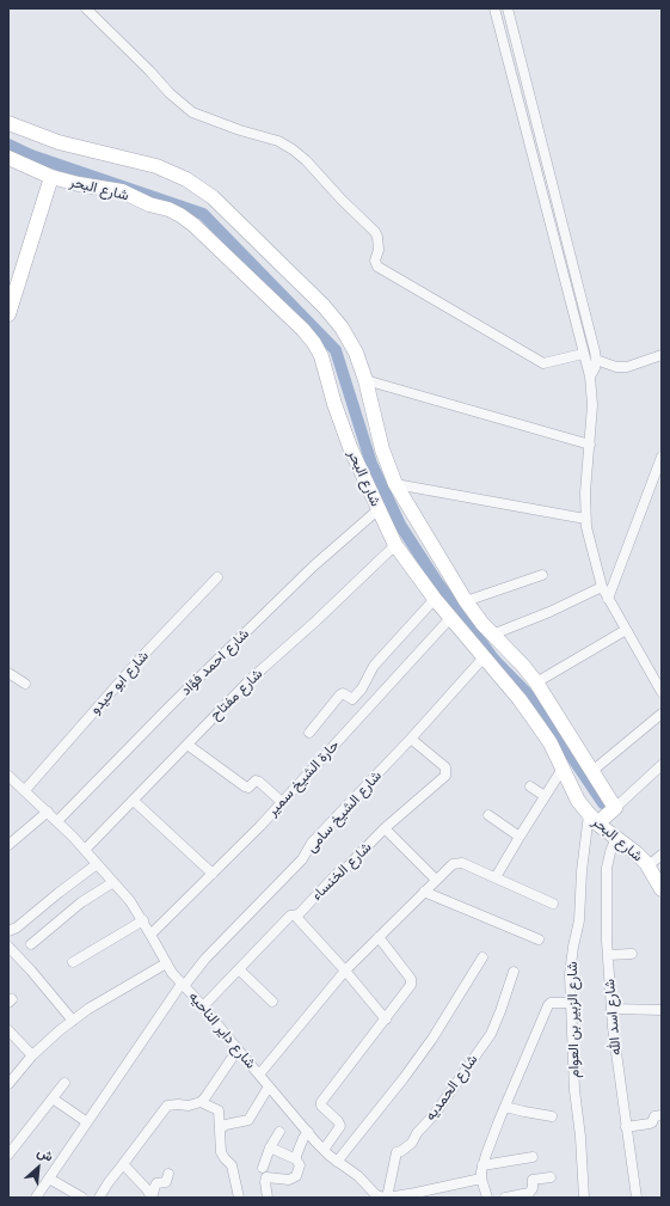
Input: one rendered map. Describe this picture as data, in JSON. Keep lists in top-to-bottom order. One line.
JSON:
{"streets":{"street":["شارع البحر","شارع احمد فؤاد","شارع ابو حيدو","شارع مفتاح","حارة الشيخ سمير","شارع الشيخ سامى","شارع الخنساء","شارع اسد الله","شارع الزبير بن العوام","شارع داير الناحيه","شارع الحمديه"]},"crossings":[["شارع البحر","شارع احمد فؤاد"],["شارع البحر","شارع مفتاح"],["شارع البحر","حارة الشيخ سمير"],["شارع البحر","شارع الشيخ سامى"],["شارع البحر","شارع اسد الله"],["شارع البحر","شارع الزبير بن العوام"],["شارع احمد فؤاد","شارع داير الناحيه"],["شارع ابو حيدو","شارع داير الناحيه"],["شارع مفتاح","شارع داير الناحيه"],["حارة الشيخ سمير","شارع داير الناحيه"],["شارع الشيخ سامى","شارع الخنساء"],["شارع الشيخ سامى","شارع داير الناحيه"],["شارع الخنساء","شارع داير الناحيه"],["شارع داير الناحيه","شارع الحمديه"]],"north":"top right"}
